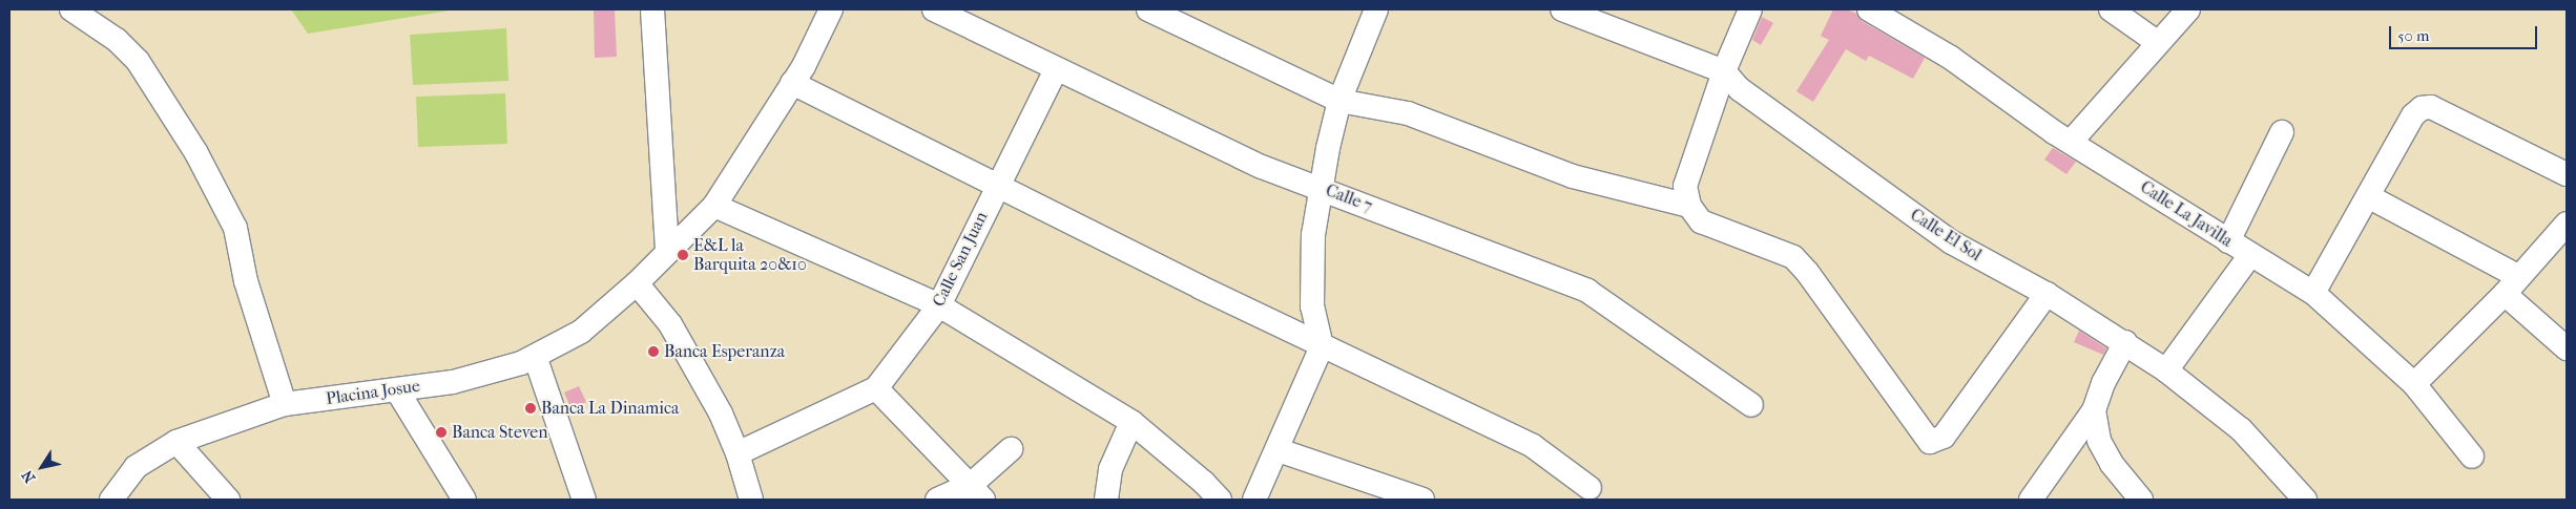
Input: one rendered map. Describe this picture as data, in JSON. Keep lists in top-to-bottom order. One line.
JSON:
{"streets":{"street":["Calle 7","Calle La Javilla","Calle El Sol","Calle San Juan","Placina Josue"]},"crossings":[["Calle 7","Calle San Juan"]],"places":["E&L la Barquita 20&10","Banca Esperanza","Banca La Dinamica","Banca Steven"],"scale_bar":"50 m","north":"bottom left"}
